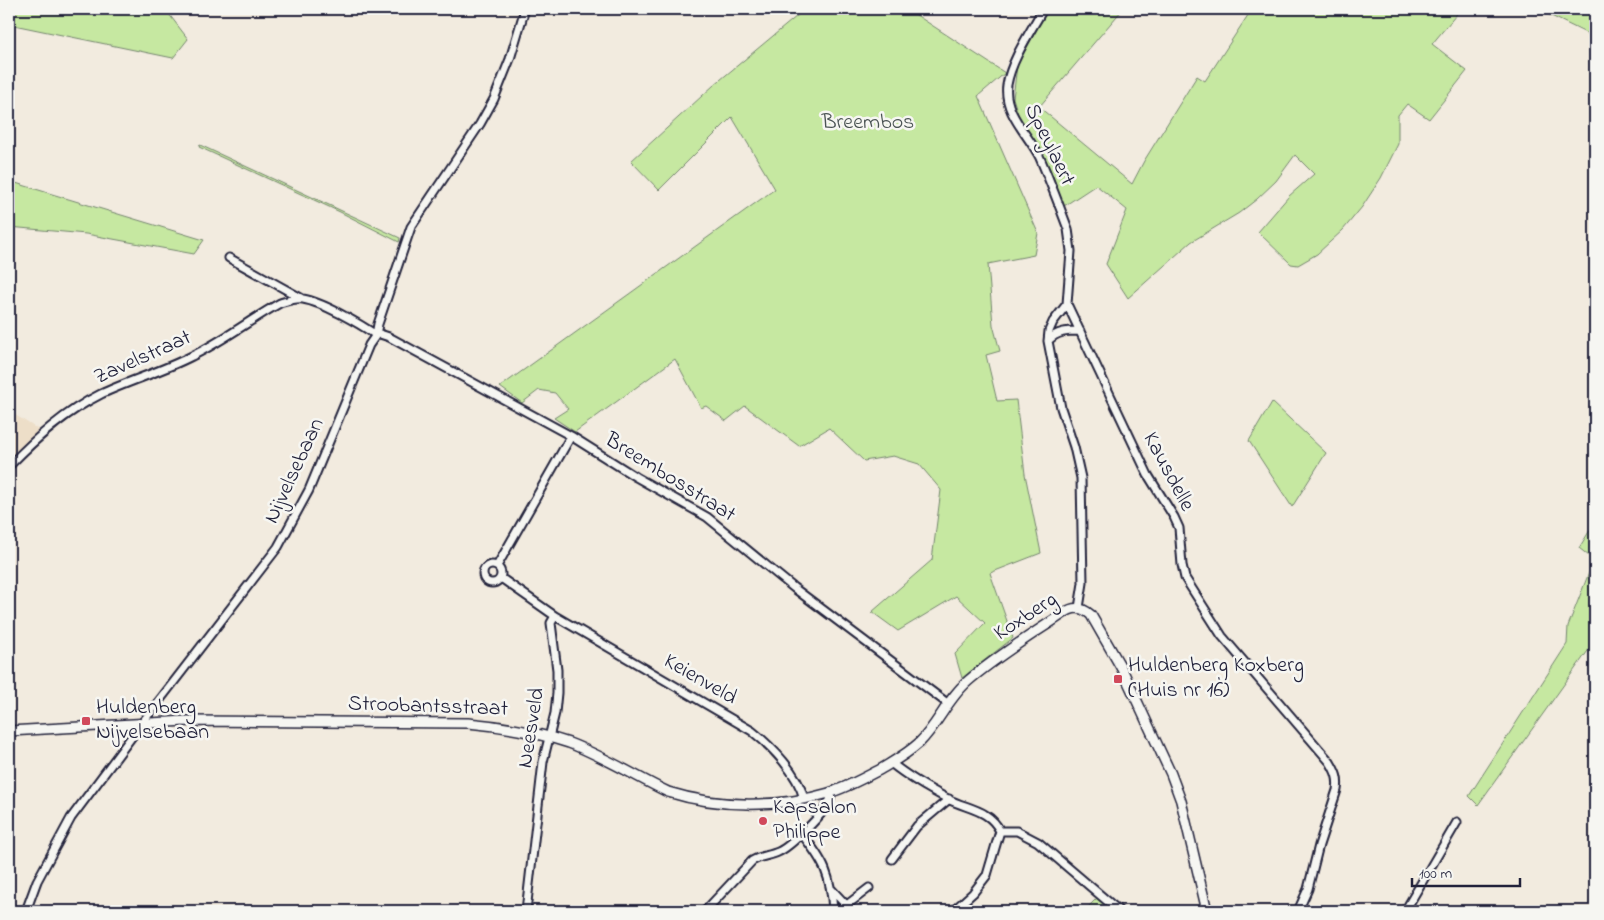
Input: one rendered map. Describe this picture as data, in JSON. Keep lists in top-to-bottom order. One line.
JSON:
{"streets":{"street":["Speylaert","Zavelstraat","Nijvelsebaan","Kausdelle","Breembosstraat","Koxberg","Keienveld","Stroobantsstraat","Neesveld"]},"crossings":[["Nijvelsebaan","Breembosstraat"],["Nijvelsebaan","Stroobantsstraat"],["Breembosstraat","Koxberg"],["Koxberg","Stroobantsstraat"],["Keienveld","Stroobantsstraat"],["Keienveld","Neesveld"],["Stroobantsstraat","Neesveld"]],"parks":["Breembos"],"places":{"transit":["Huldenberg Koxberg (Huis nr 16)","Huldenberg Nijvelsebaan"],"other":["Kapsalon Philippe"]},"scale_bar":"100 m"}
